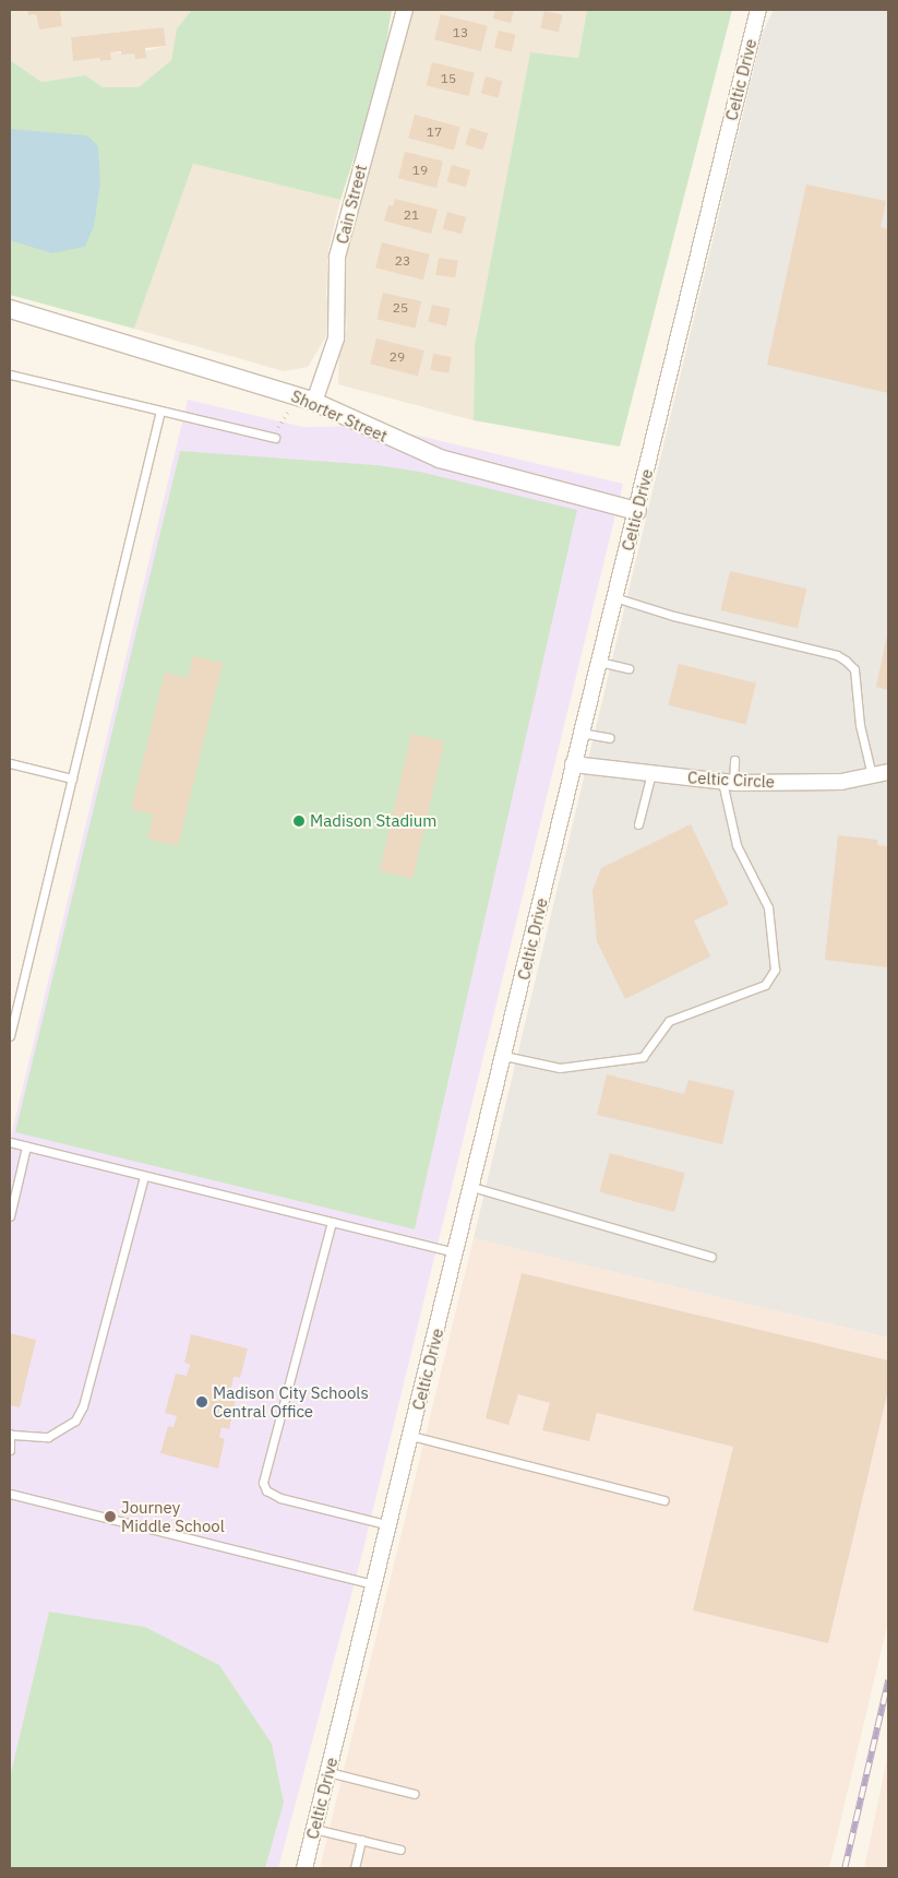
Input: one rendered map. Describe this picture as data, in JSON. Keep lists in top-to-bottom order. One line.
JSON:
{"streets":{"street":["Celtic Drive","Cain Street","Shorter Street","Celtic Circle"]},"crossings":[["Celtic Drive","Shorter Street"],["Celtic Drive","Celtic Circle"],["Cain Street","Shorter Street"]],"places":["Madison Stadium","Madison City Schools Central Office","Journey Middle School"],"house_numbers":["13","15","17","19","21","23","25","29"]}
